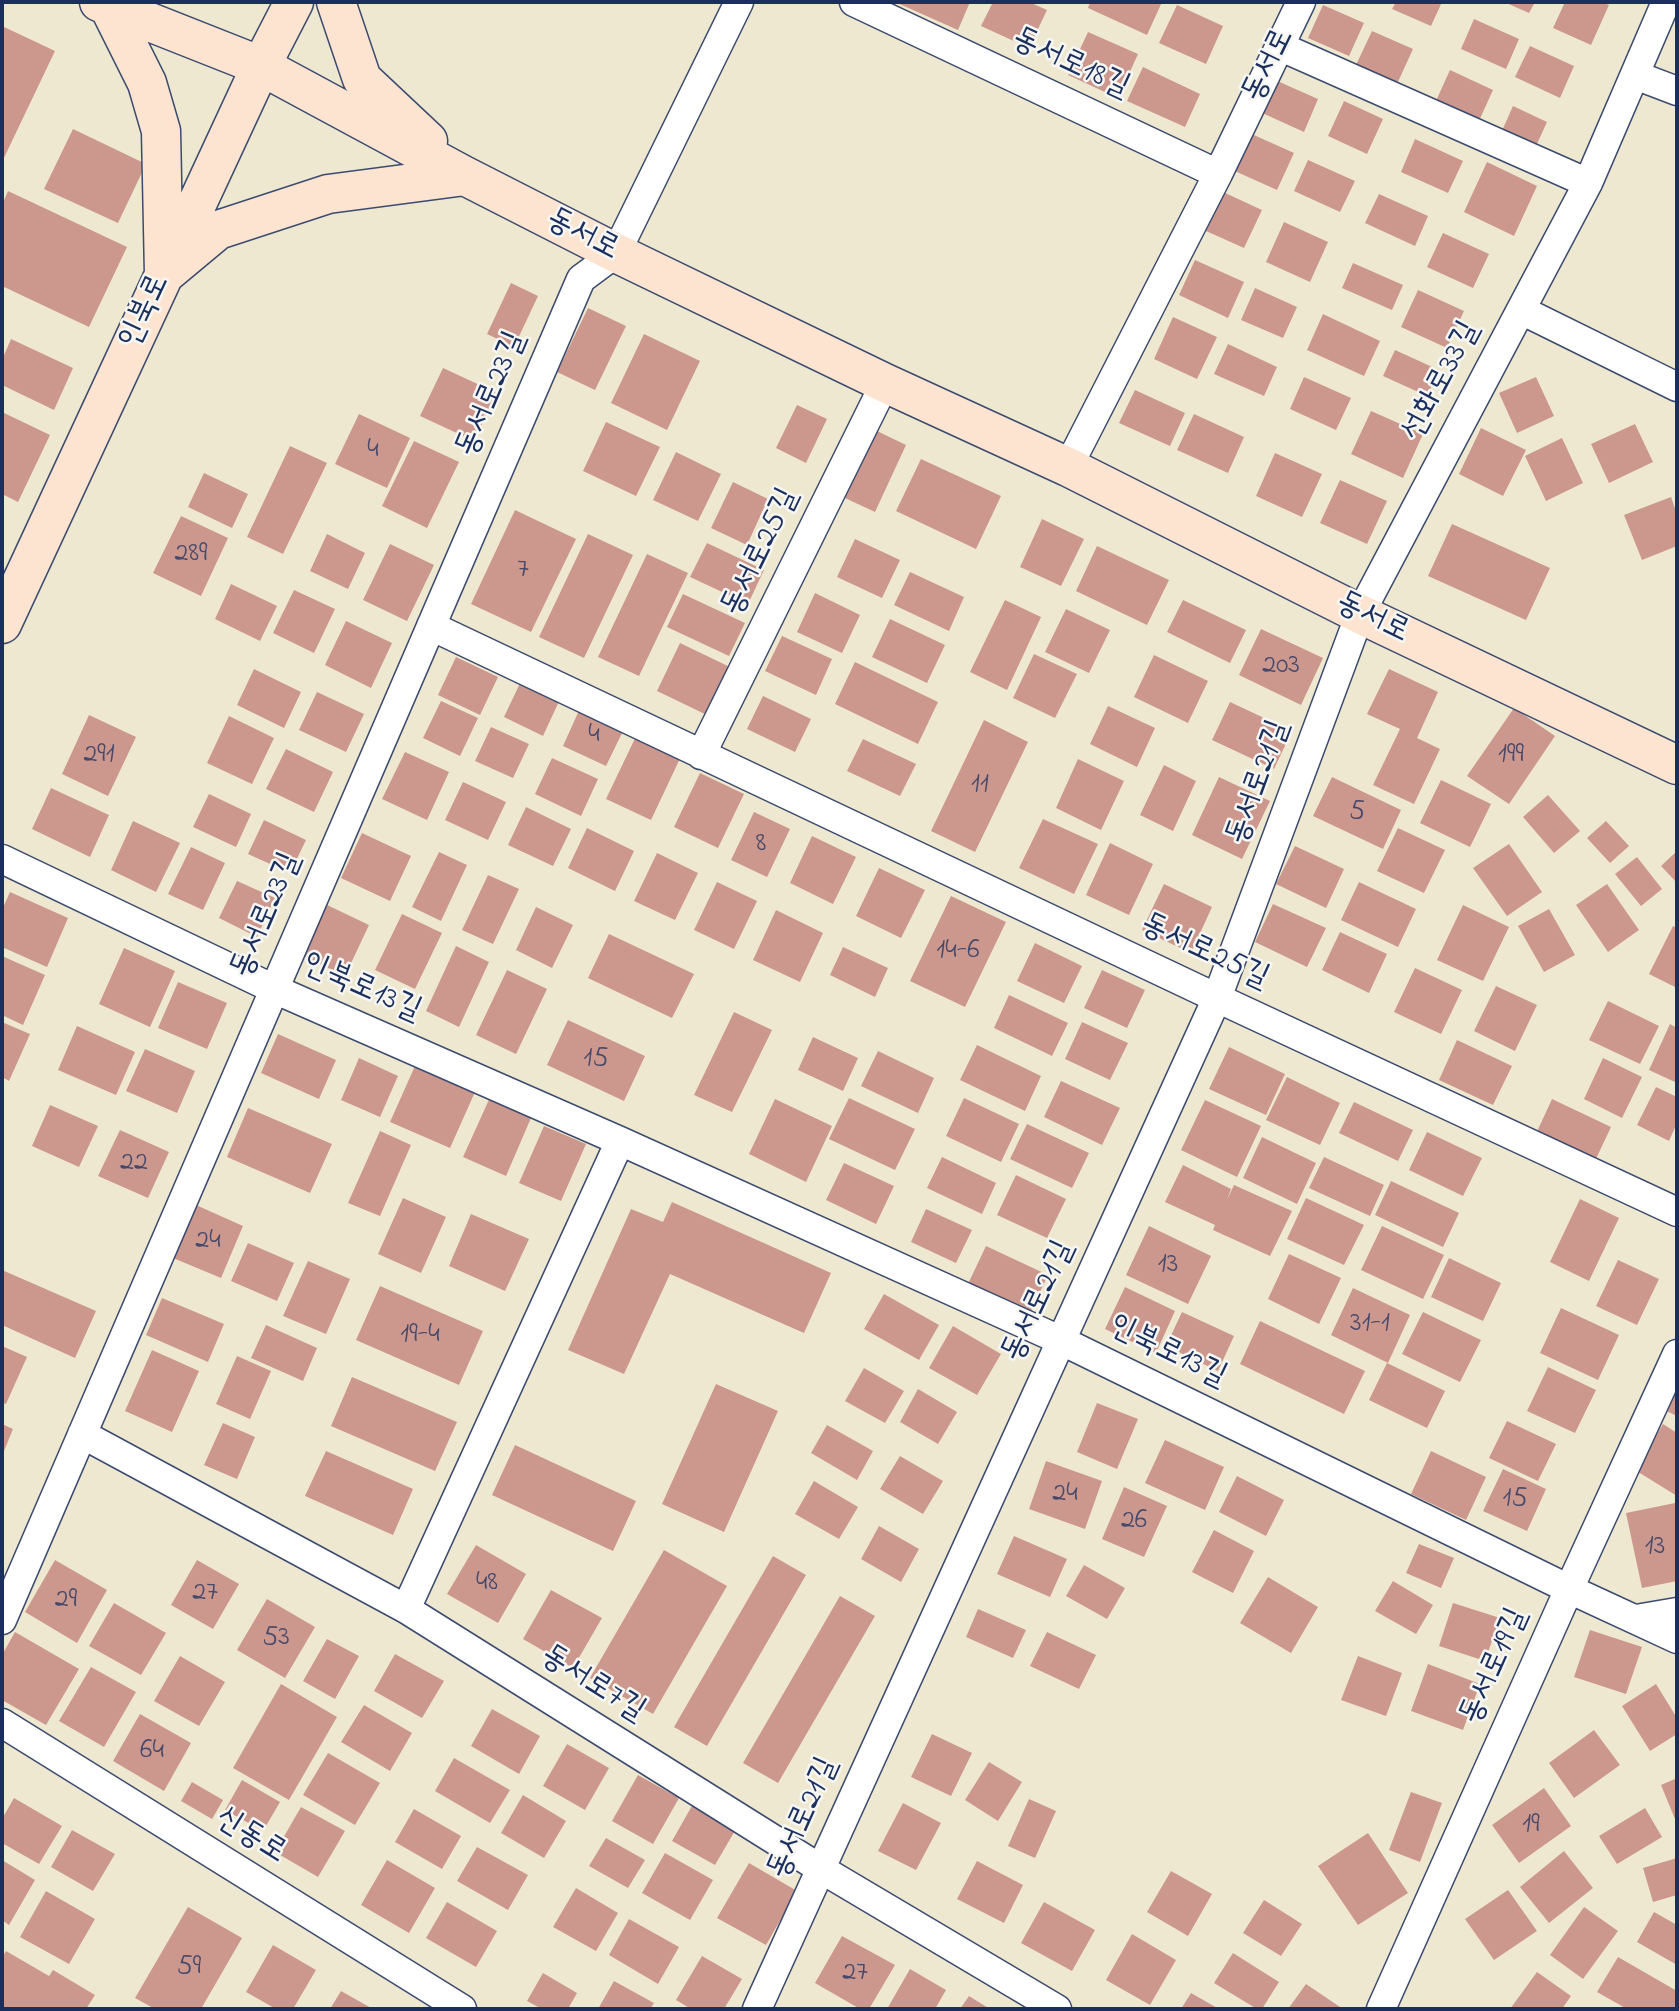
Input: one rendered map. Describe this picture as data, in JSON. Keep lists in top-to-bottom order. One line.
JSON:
{"streets":{"street":["동서로18길","동서로","인북로","선화로33길","동서로23길","동서로25길","동서로21길","인북로13길","동서로19길","동서로7길","신동로"]},"crossings":[["동서로18길","동서로"],["동서로","인북로"],["동서로","선화로33길"],["동서로","동서로23길"],["동서로","동서로25길"],["동서로","동서로21길"],["선화로33길","동서로21길"],["동서로23길","동서로25길"],["동서로23길","인북로13길"],["동서로23길","동서로7길"],["동서로25길","동서로21길"],["동서로21길","인북로13길"],["동서로21길","동서로7길"],["인북로13길","동서로19길"]],"house_numbers":["4","289","7","203","4","291","199","11","5","8","14-6","15","22","24","13","31-1","19-4","24","15","26","13","48","27","29","53","64","19","59","27"]}
